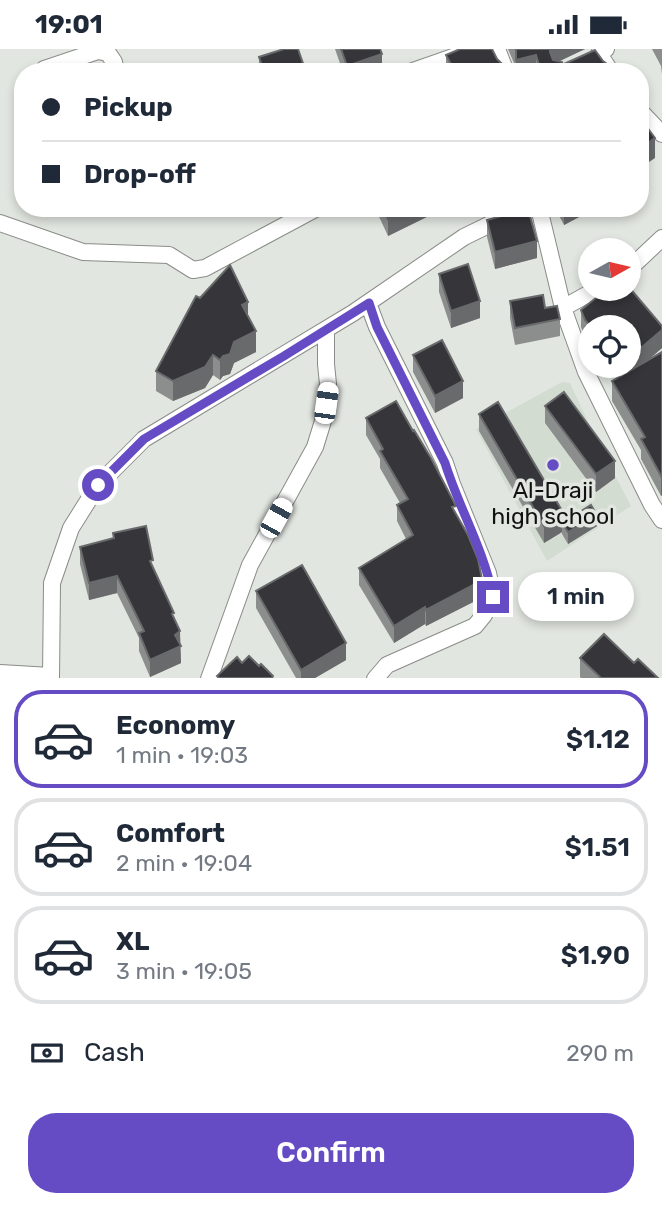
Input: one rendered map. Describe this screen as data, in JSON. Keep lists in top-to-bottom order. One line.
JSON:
{"places":["Al-Draji high school"],"north":"right","page":{"status":"19:01","banner":["Pickup","Drop-off"],"bubble":"1 min","list":[{"name":"Economy","note":"1 min · 19:03","value":"$1.12"},{"name":"Comfort","note":"2 min · 19:04","value":"$1.51"},{"name":"XL","note":"3 min · 19:05","value":"$1.90"}],"pay":["Cash","290 m"],"buttons":"Confirm"}}
